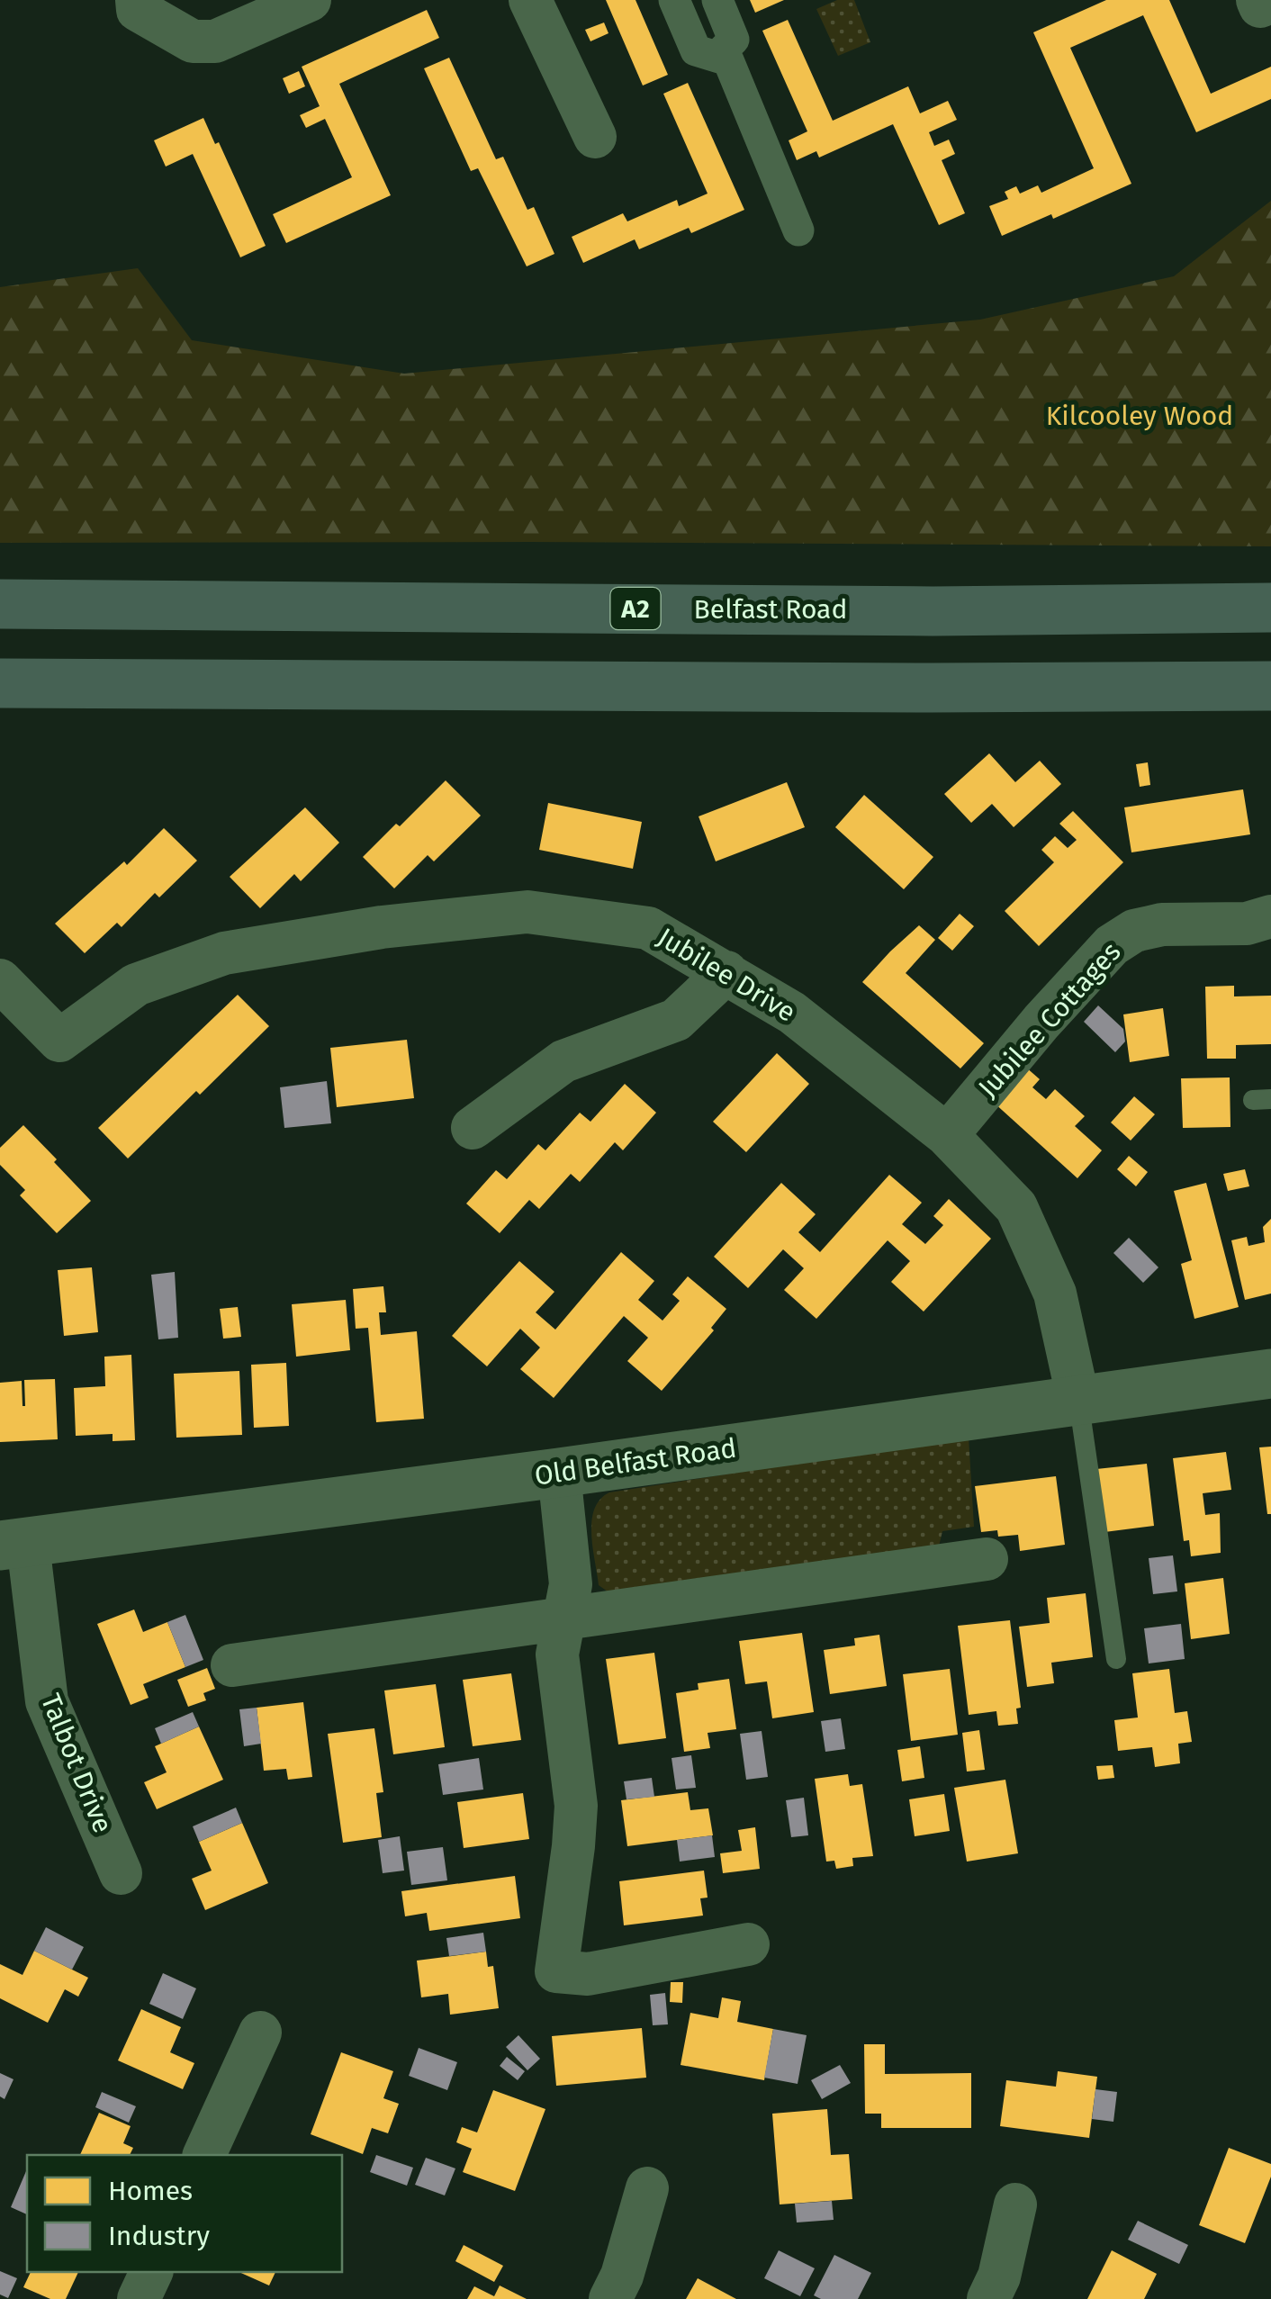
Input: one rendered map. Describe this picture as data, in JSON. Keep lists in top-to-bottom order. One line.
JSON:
{"streets":{"highway":["A2","Belfast Road"],"street":["Jubilee Drive","Jubilee Cottages","Old Belfast Road","Talbot Drive"]},"crossings":[["Jubilee Drive","Jubilee Cottages"],["Jubilee Drive","Old Belfast Road"],["Old Belfast Road","Talbot Drive"]],"parks":["Kilcooley Wood"],"legend":["Homes","Industry"]}
